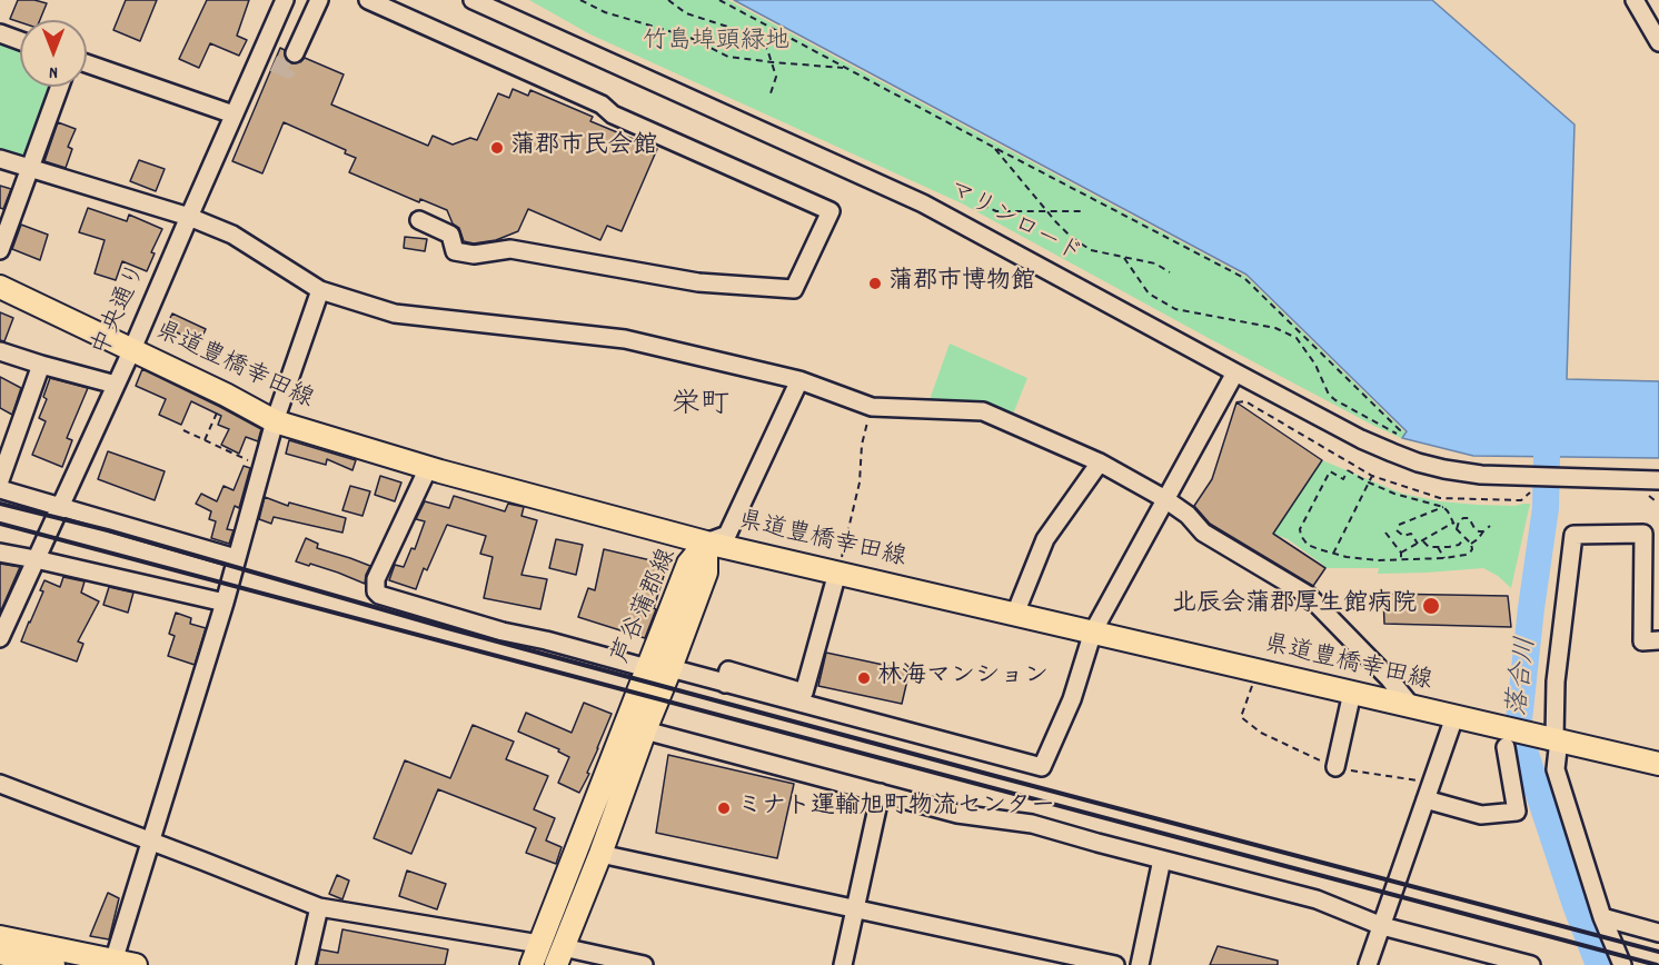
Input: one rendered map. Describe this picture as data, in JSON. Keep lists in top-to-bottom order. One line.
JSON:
{"streets":{"main road":["県道豊橋幸田線","芦谷蒲郡線"],"street":["マリンロード","中央通り"]},"crossings":[["中央通り","県道豊橋幸田線"],["県道豊橋幸田線","芦谷蒲郡線"]],"districts":["栄町"],"water":["落合川"],"parks":["竹島埠頭緑地"],"places":["蒲郡市民会館","蒲郡市博物館","北辰会蒲郡厚生館病院","林海マンション","ミナト運輸旭町物流センター"],"north":"bottom"}
